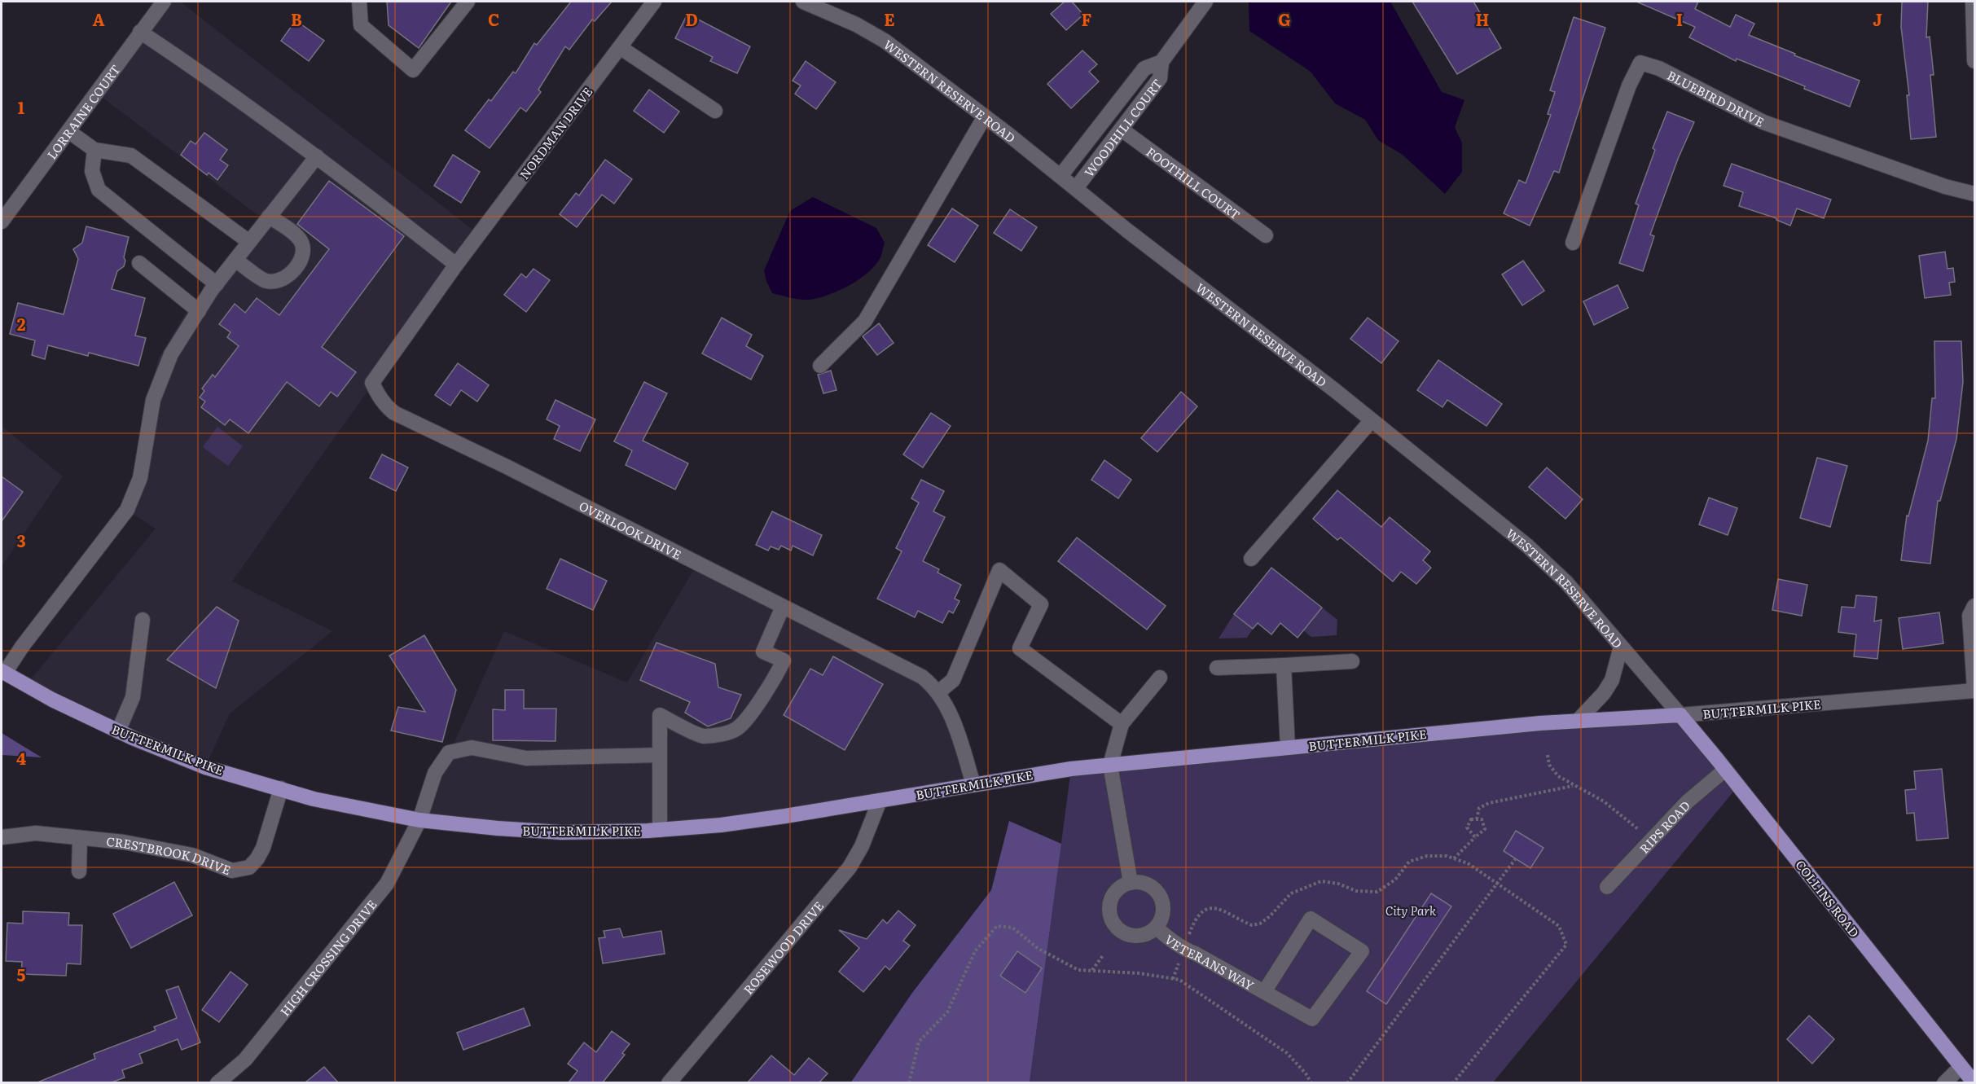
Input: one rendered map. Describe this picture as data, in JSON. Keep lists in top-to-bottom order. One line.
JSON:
{"streets":{"main road":["BUTTERMILK PIKE","COLLINS ROAD"],"street":["WESTERN RESERVE ROAD","BLUEBIRD DRIVE","LORRAINE COURT","WOODHILL COURT","NORDMAN DRIVE","FOOTHILL COURT","OVERLOOK DRIVE","RIPS ROAD","CRESTBROOK DRIVE","ROSEWOOD DRIVE","HIGH CROSSING DRIVE","VETERANS WAY"]},"crossings":[["WESTERN RESERVE ROAD","WOODHILL COURT"],["WESTERN RESERVE ROAD","BUTTERMILK PIKE"],["WESTERN RESERVE ROAD","COLLINS ROAD"],["WOODHILL COURT","FOOTHILL COURT"],["NORDMAN DRIVE","OVERLOOK DRIVE"],["OVERLOOK DRIVE","BUTTERMILK PIKE"],["BUTTERMILK PIKE","CRESTBROOK DRIVE"],["BUTTERMILK PIKE","COLLINS ROAD"],["BUTTERMILK PIKE","ROSEWOOD DRIVE"],["BUTTERMILK PIKE","HIGH CROSSING DRIVE"],["RIPS ROAD","COLLINS ROAD"]],"parks":["City Park"],"grid":{"columns":["A","B","C","D","E","F","G","H","I","J"],"rows":["1","2","3","4","5"]}}
